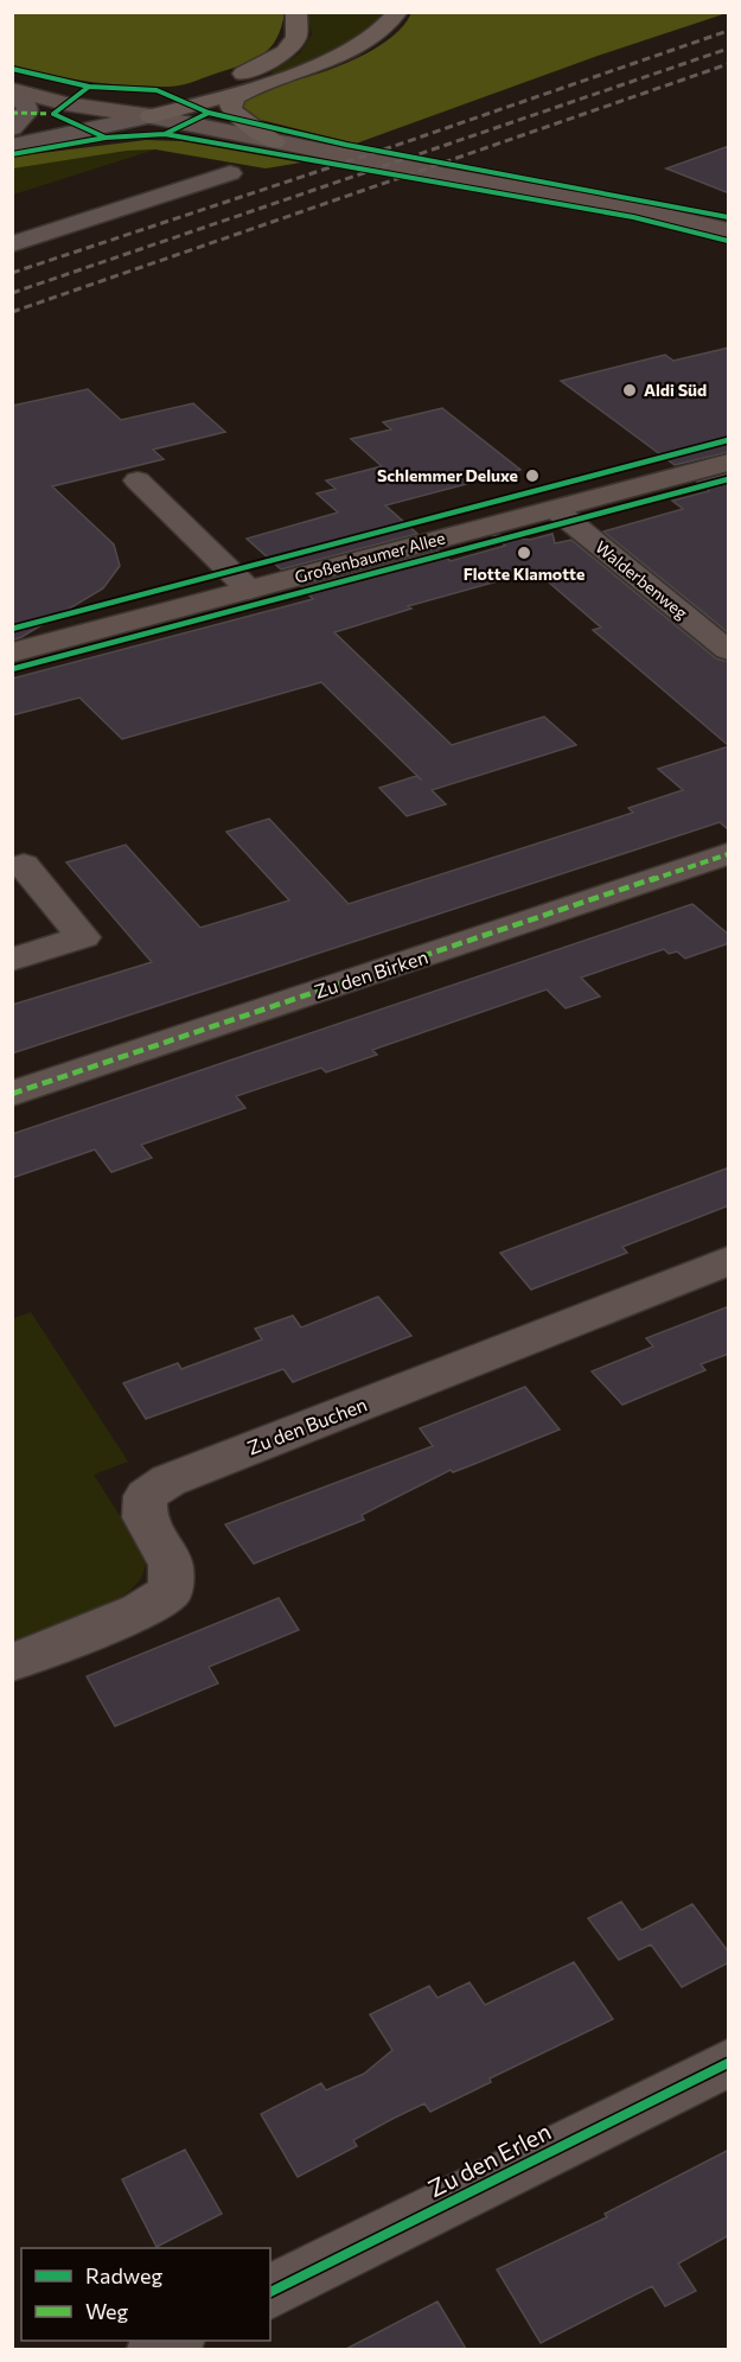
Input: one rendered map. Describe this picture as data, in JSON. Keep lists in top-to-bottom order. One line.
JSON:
{"streets":{"main road":["Großenbaumer Allee"],"street":["Walderbenweg","Zu den Birken","Zu den Buchen","Zu den Erlen"]},"crossings":[["Großenbaumer Allee","Walderbenweg"]],"places":["Aldi Süd","Schlemmer Deluxe","Flotte Klamotte"],"legend":["Radweg","Weg"]}
